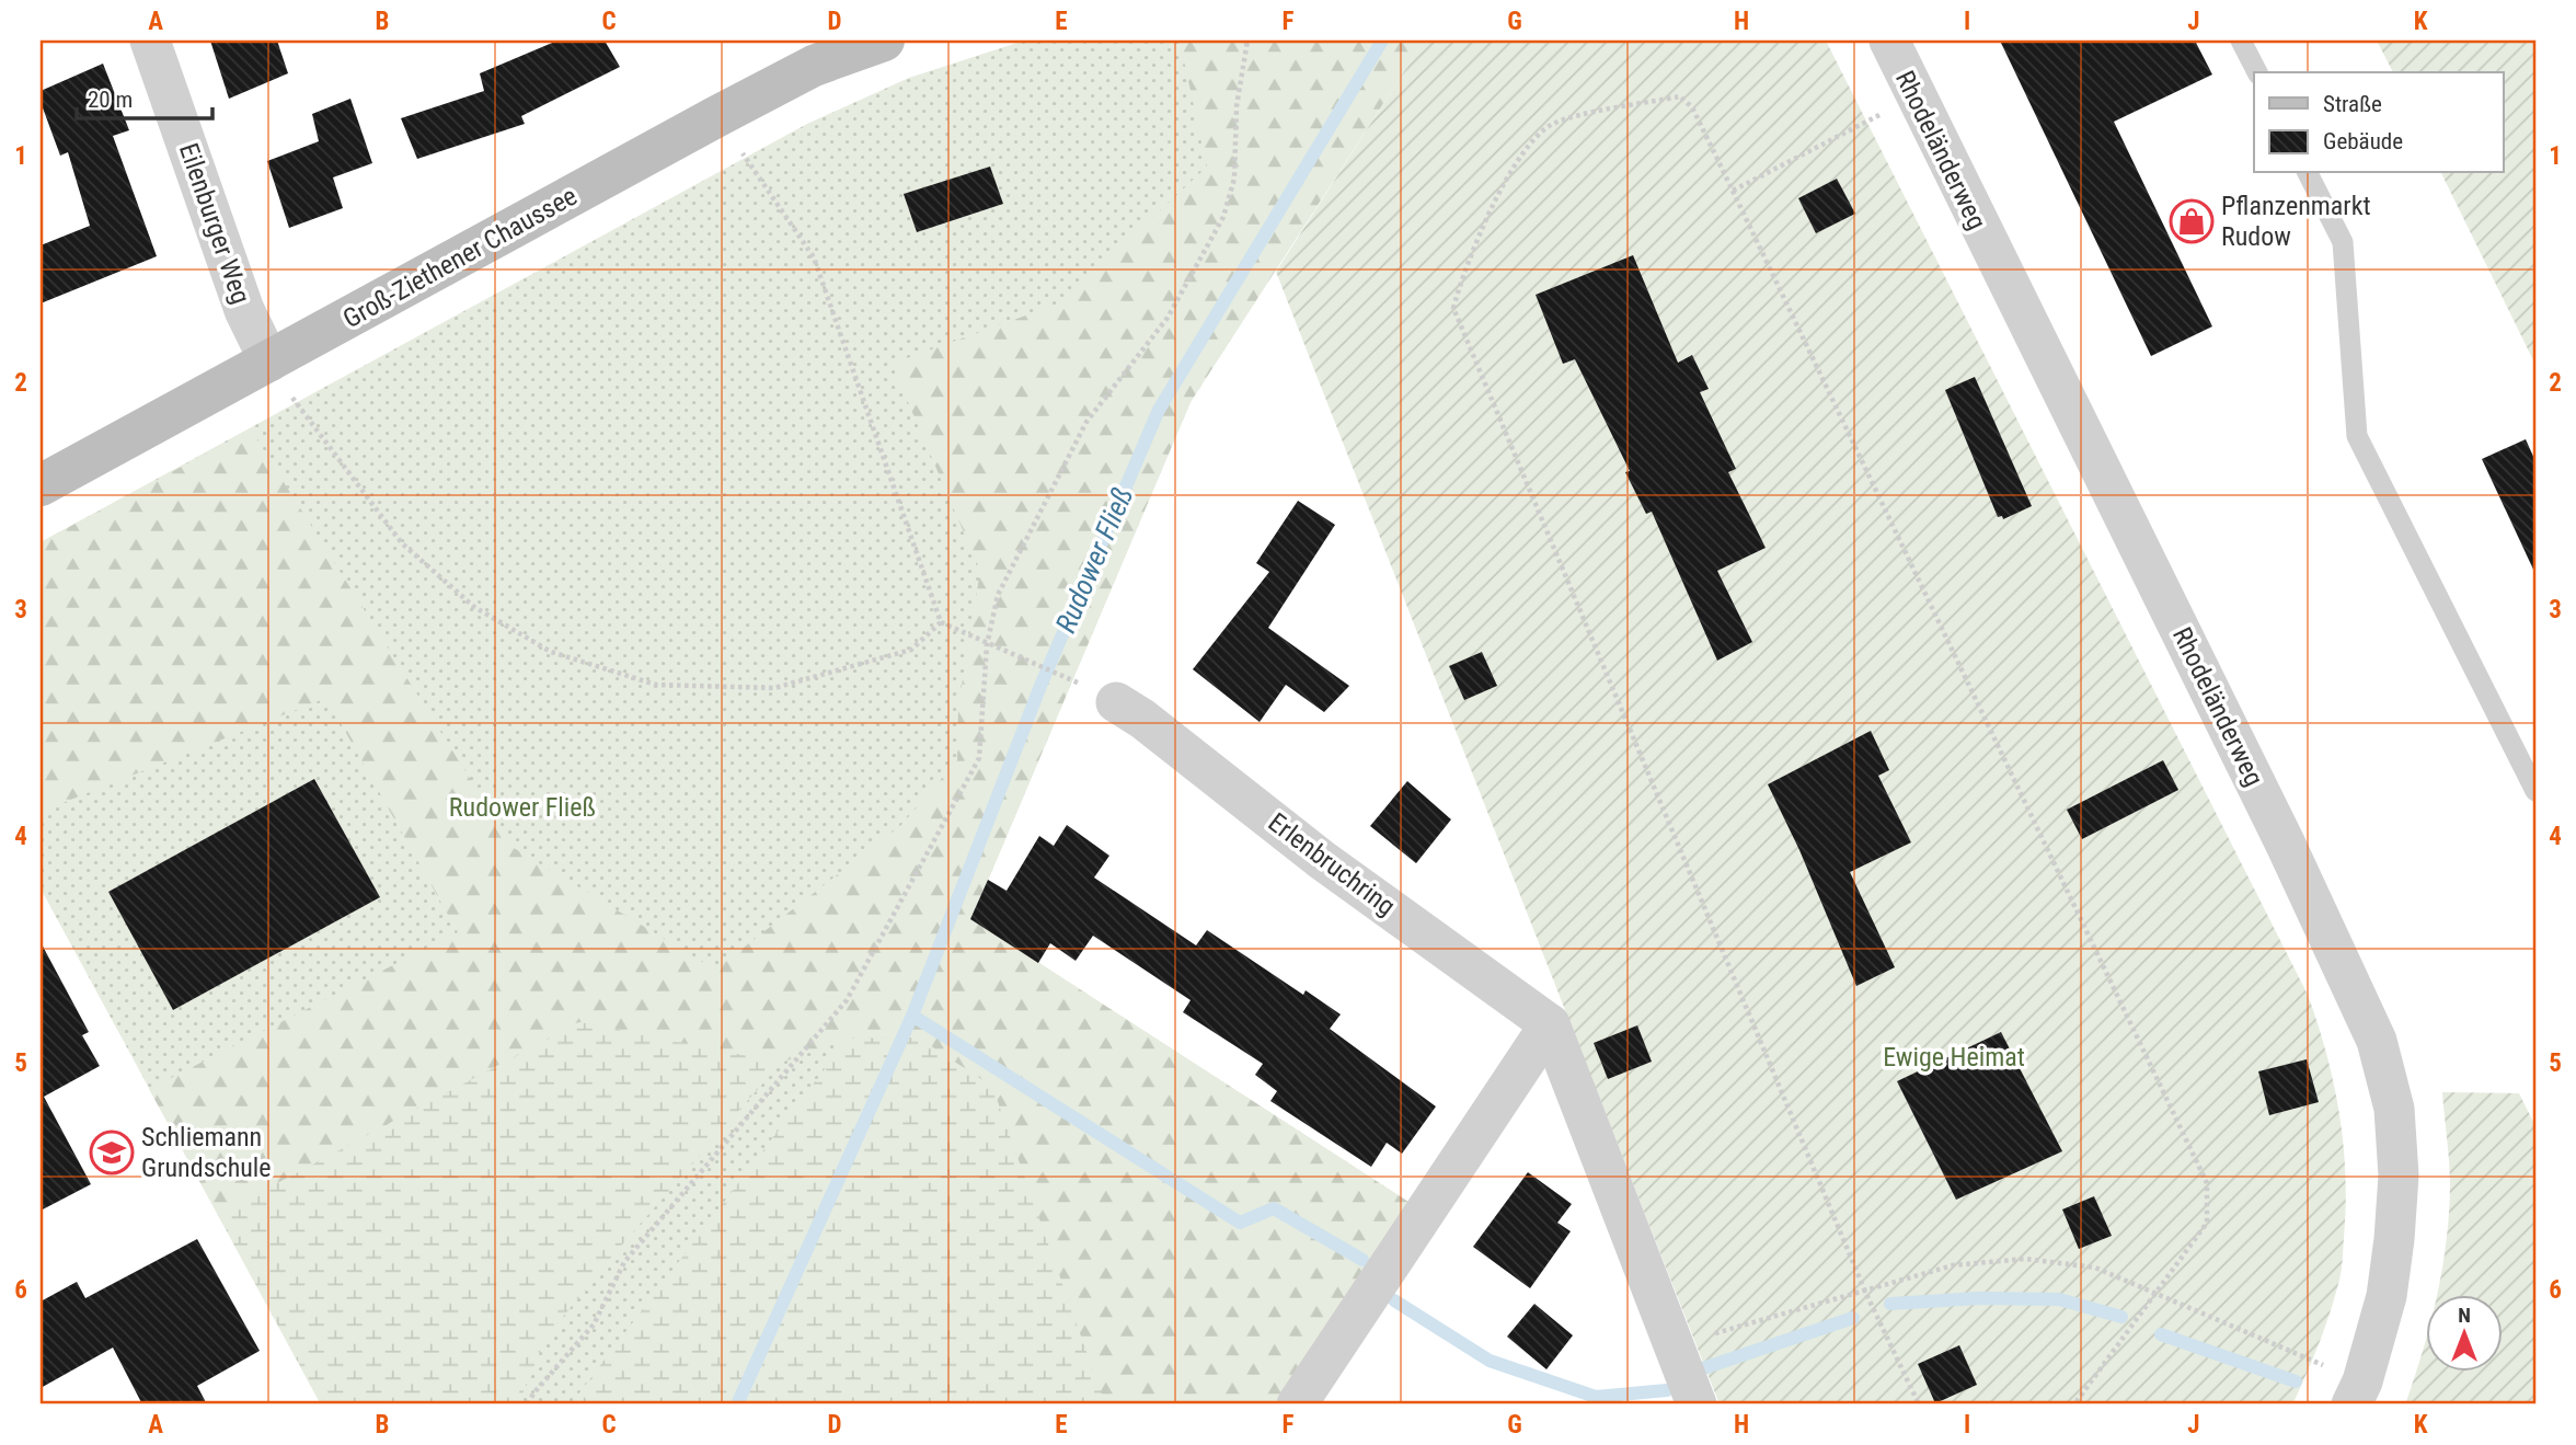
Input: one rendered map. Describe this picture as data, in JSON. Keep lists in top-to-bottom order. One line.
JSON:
{"streets":{"street":["Rhodeländerweg","Eilenburger Weg","Groß-Ziethener Chaussee","Erlenbruchring"]},"crossings":[["Eilenburger Weg","Groß-Ziethener Chaussee"]],"water":["Rudower Fließ"],"parks":["Rudower Fließ","Ewige Heimat"],"places":{"shop":["Pflanzenmarkt Rudow"],"school or university":["Schliemann Grundschule"]},"legend":["Straße","Gebäude"],"scale_bar":"20 m","north":"top","grid":{"columns":["A","B","C","D","E","F","G","H","I","J","K"],"rows":["1","2","3","4","5","6"]}}
